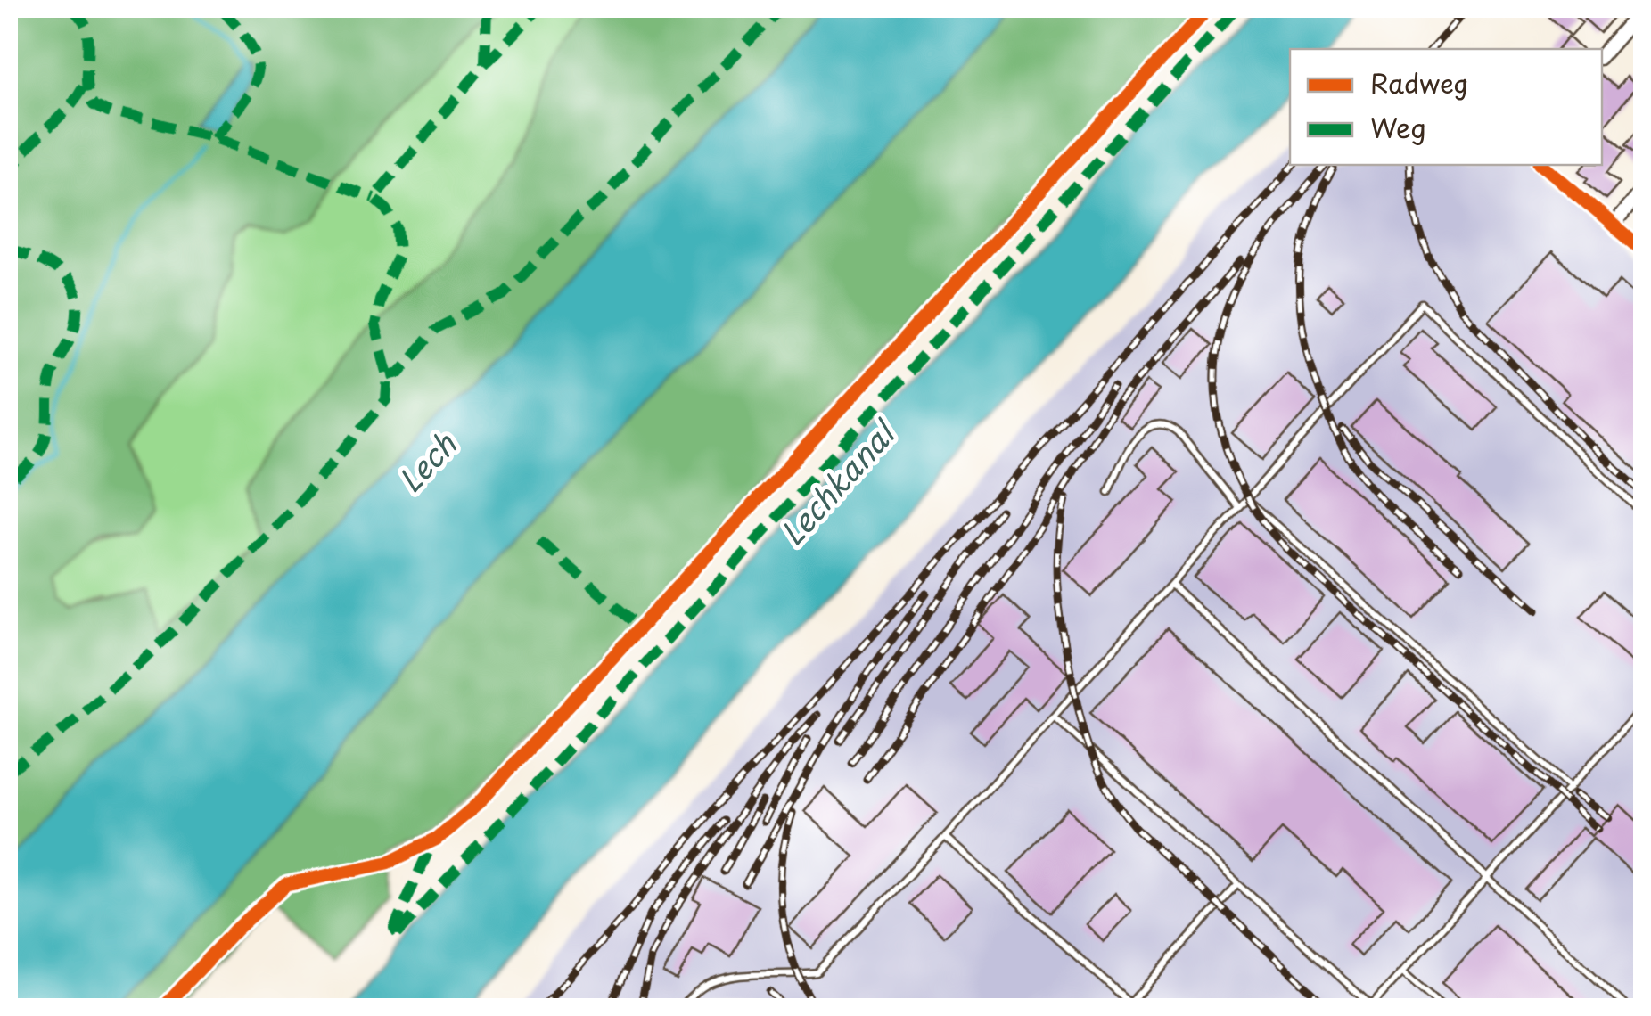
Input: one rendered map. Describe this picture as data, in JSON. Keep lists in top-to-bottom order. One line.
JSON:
{"water":["Lech","Lechkanal"],"legend":["Radweg","Weg"]}
